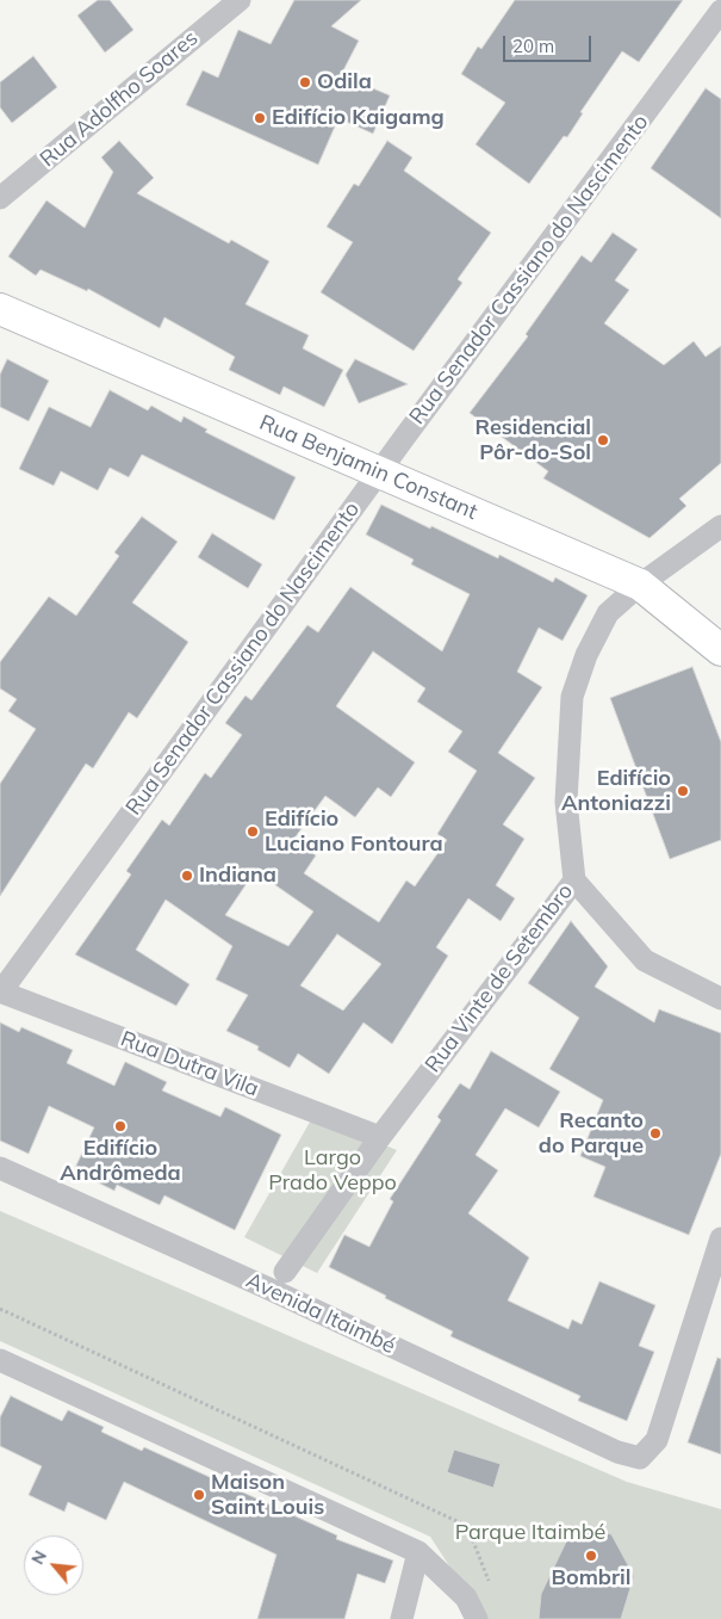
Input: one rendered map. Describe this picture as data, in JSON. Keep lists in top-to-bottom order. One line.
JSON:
{"streets":{"street":["Rua Adolfho Soares","Rua Senador Cassiano do Nascimento","Rua Benjamin Constant","Rua Vinte de Setembro","Rua Dutra Vila","Avenida Itaimbé"]},"crossings":[["Rua Senador Cassiano do Nascimento","Rua Benjamin Constant"],["Rua Senador Cassiano do Nascimento","Rua Dutra Vila"],["Rua Benjamin Constant","Rua Vinte de Setembro"],["Rua Vinte de Setembro","Rua Dutra Vila"]],"parks":["Largo Prado Veppo","Parque Itaimbé"],"places":["Odila","Edifício Kaigamg","Residencial Pôr-do-Sol","Edifício Antoniazzi","Edifício Luciano Fontoura","Indiana","Edifício Andrômeda","Recanto do Parque","Maison Saint Louis","Bombril"],"scale_bar":"20 m","north":"top left"}
